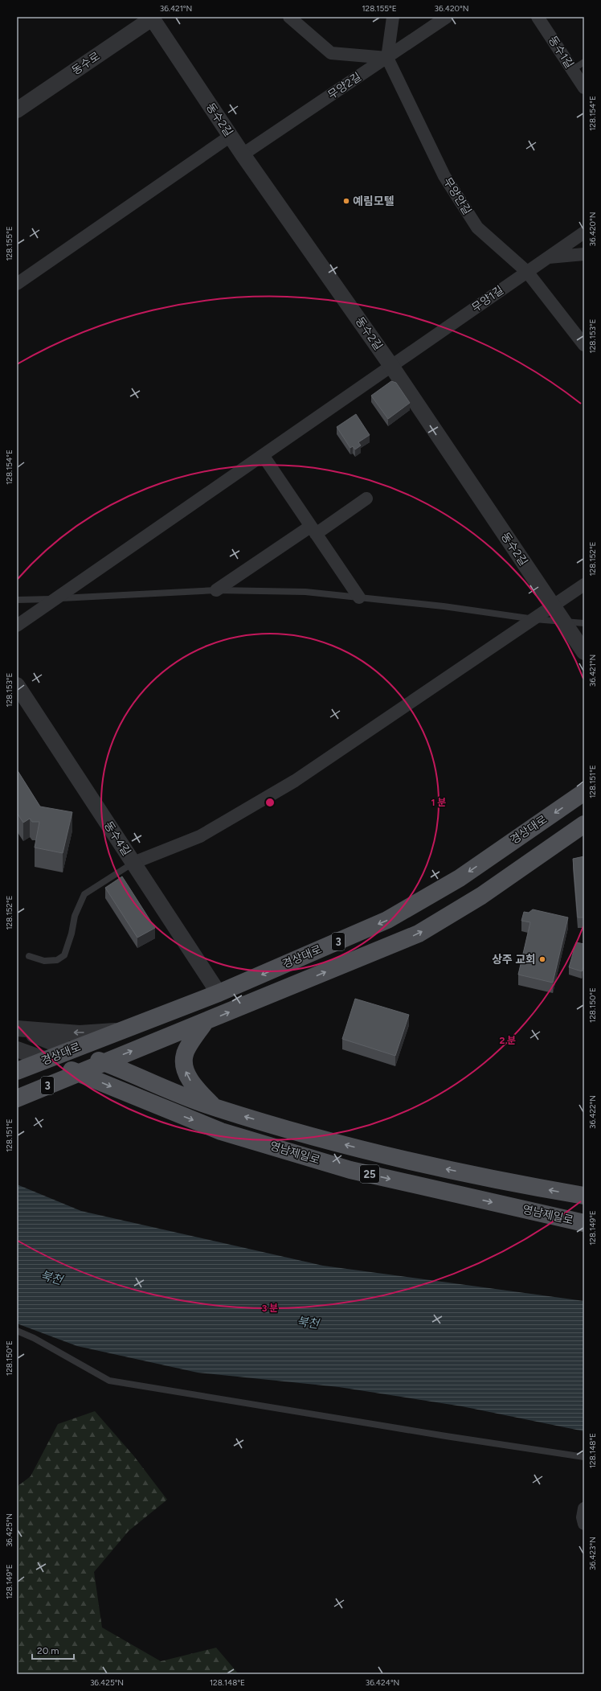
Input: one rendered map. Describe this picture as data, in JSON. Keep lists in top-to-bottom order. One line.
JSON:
{"streets":{"main road":["경상대로","3","영남제일로","25"],"street":["동수1길","동수로","무양2길","동수2길","무양안길","무양1길","동수4길"]},"crossings":[["동수로","동수2길"],["무양2길","동수2길"],["무양2길","무양안길"],["동수2길","무양1길"],["무양안길","무양1길"],["경상대로","동수4길"],["경상대로","영남제일로"]],"water":["북천"],"places":["예림모텔","상주 교회"],"scale_bar":"20 m","coordinates":["36.421°N","128.155°E","36.420°N","128.154°E","128.153°E","128.152°E","128.151°E","128.150°E","36.422°N","128.149°E","128.148°E","36.425°N","36.423°N","36.424°N"],"rings":["1 분","2 분","3 분"]}
